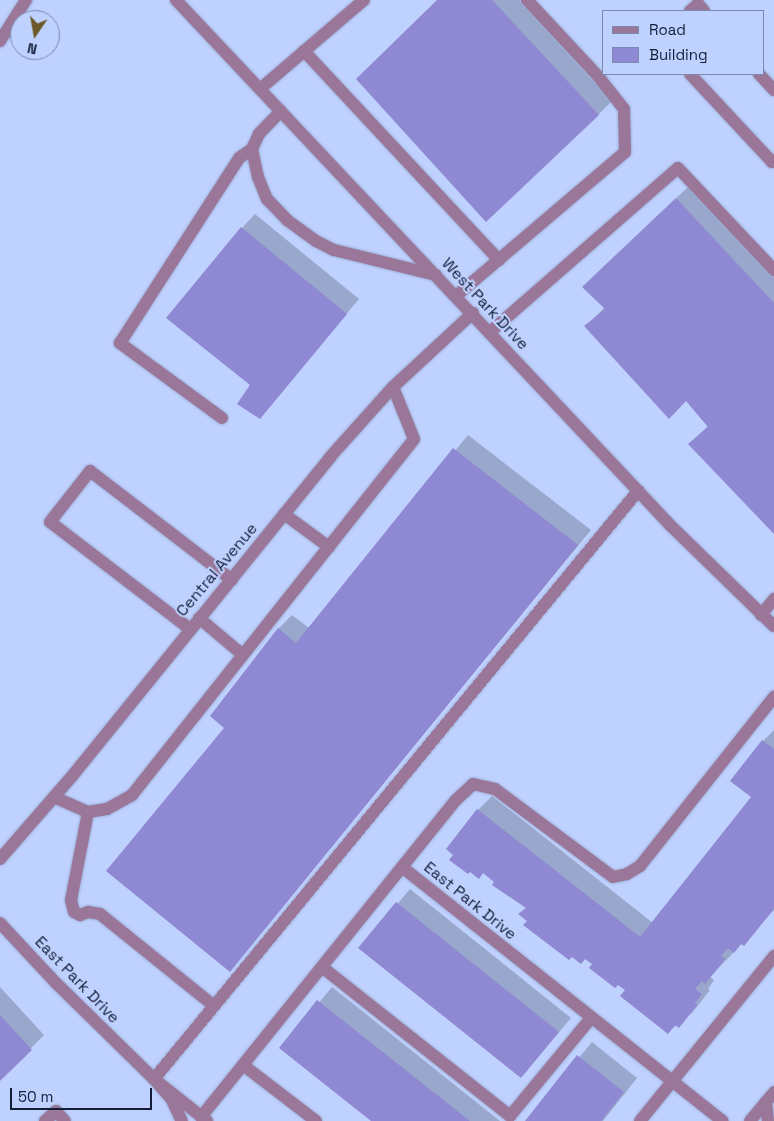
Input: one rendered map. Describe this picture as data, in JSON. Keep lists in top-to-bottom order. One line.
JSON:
{"streets":{"street":["West Park Drive","Central Avenue","East Park Drive"]},"crossings":[["West Park Drive","Central Avenue"]],"legend":["Road","Building"],"scale_bar":"50 m","north":"bottom"}
